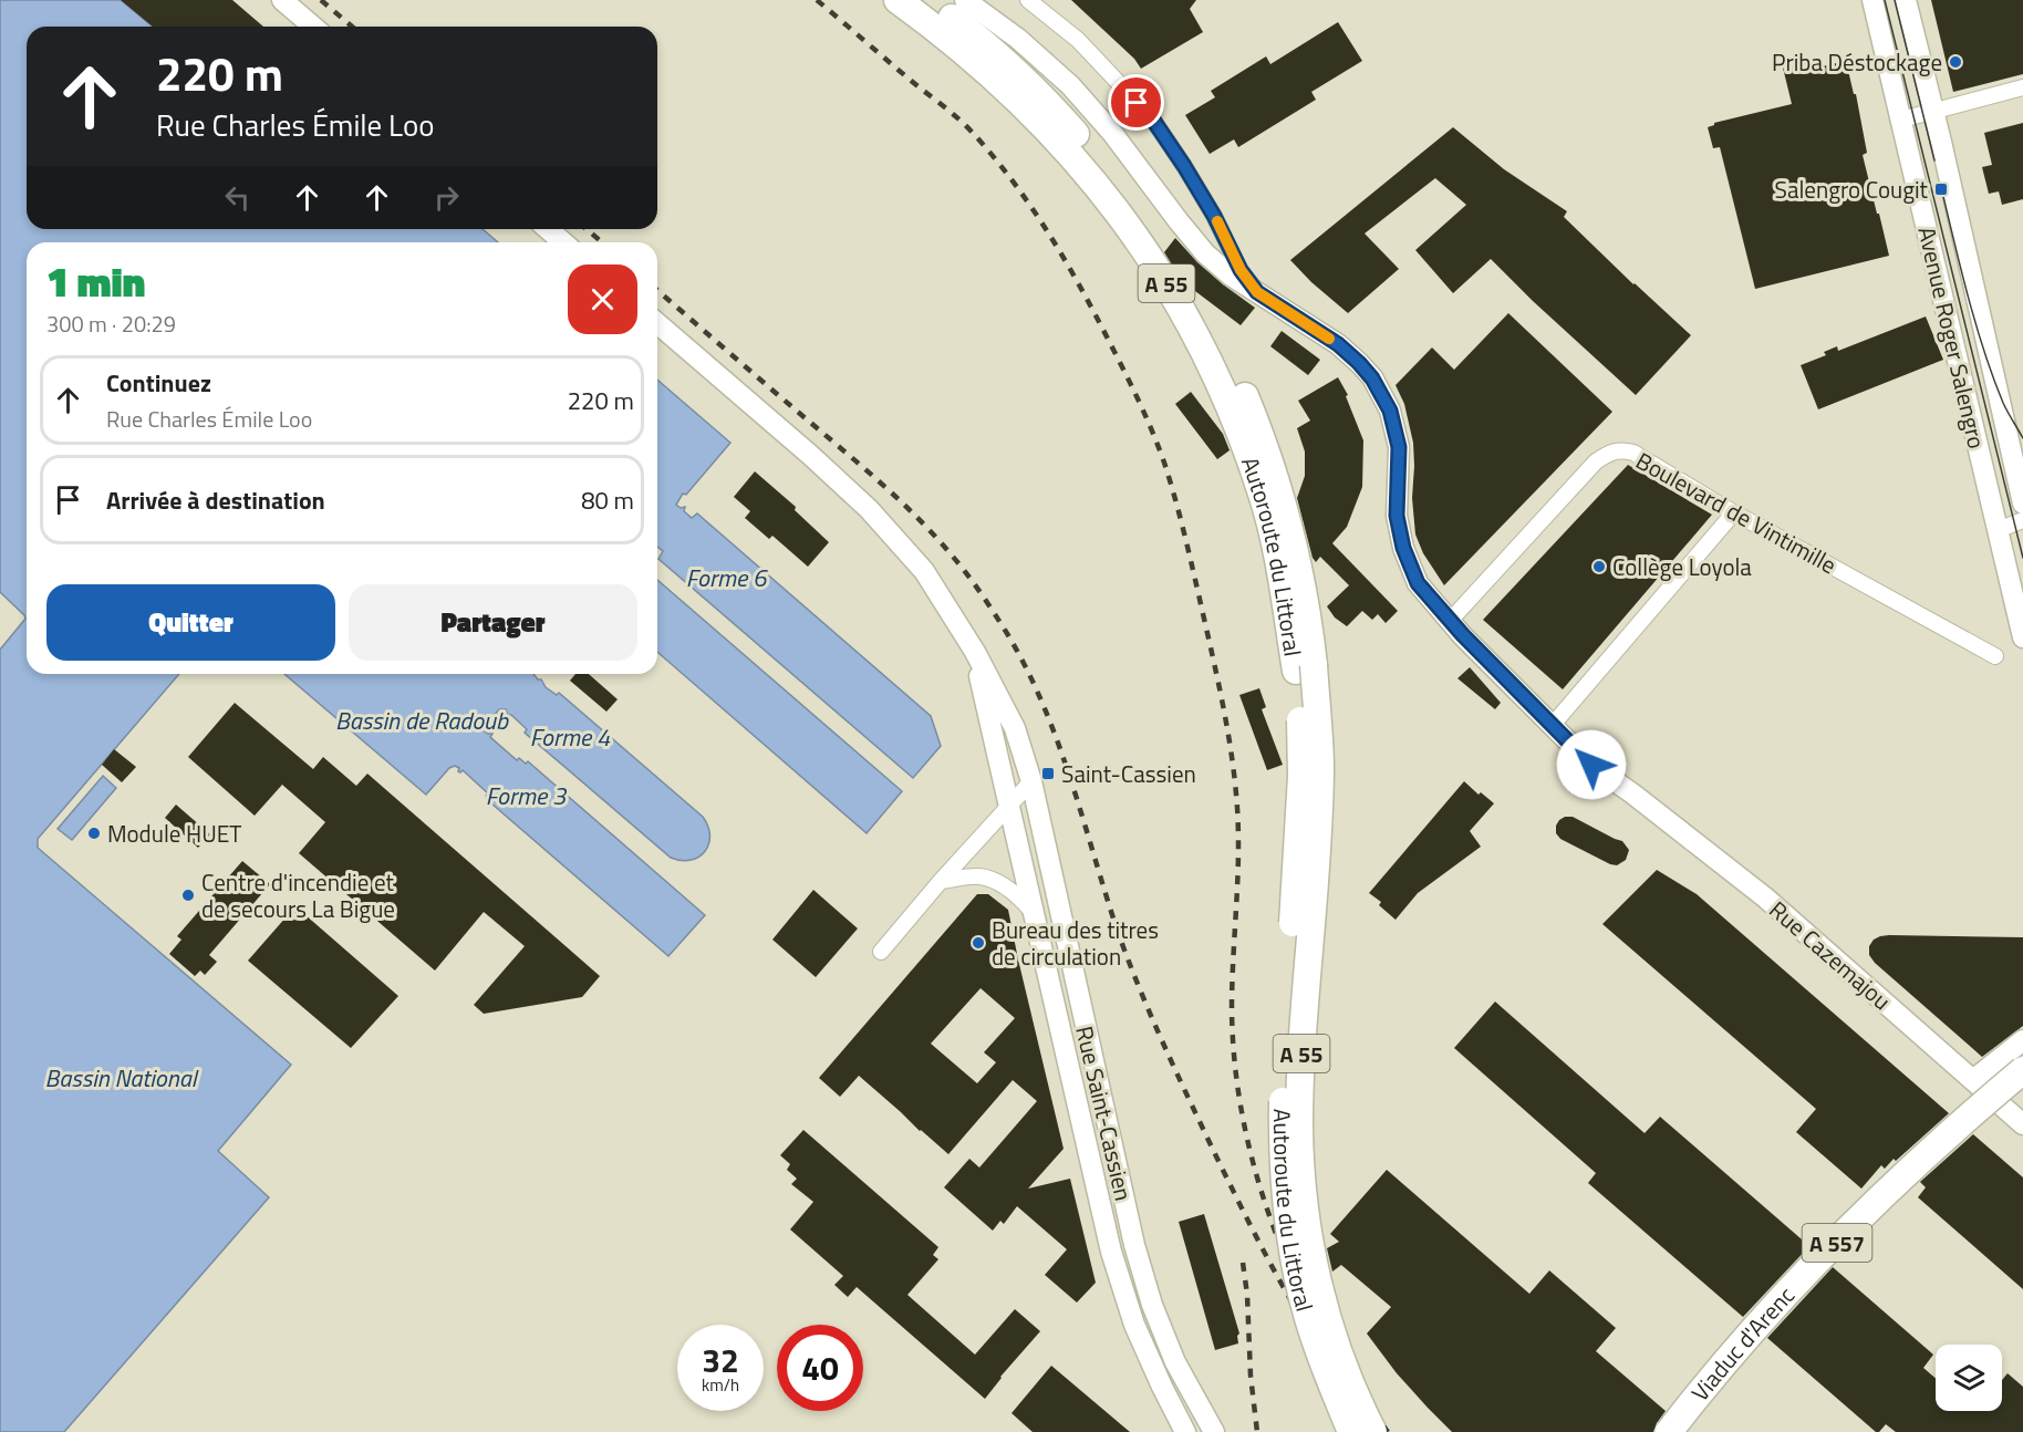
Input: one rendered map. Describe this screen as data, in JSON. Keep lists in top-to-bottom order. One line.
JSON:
{"streets":{"highway":["A 55","Autoroute du Littoral","A 557","Viaduc d'Arenc"],"street":["Avenue Roger Salengro","Boulevard de Vintimille","Rue Cazemajou","Rue Saint-Cassien"]},"crossings":[["Boulevard de Vintimille","Rue Cazemajou"]],"water":["Forme 6","Bassin de Radoub","Forme 4","Forme 3","Bassin National"],"places":{"other":["Priba Déstockage","Collège Loyola","Module HUET","Centre d'incendie et de secours La Bigue","Bureau des titres de circulation"],"transit":["Salengro Cougit","Saint-Cassien"]},"page":{"turn":["220 m","Rue Charles Émile Loo"],"heading":["1 min","300 m · 20:29"],"list":[{"name":"Continuez","note":"Rue Charles Émile Loo","value":"220 m"},{"name":"Arrivée à destination","value":"80 m"}],"buttons":["Quitter","Partager"],"speed":"32 km/h","limit":"40"}}
